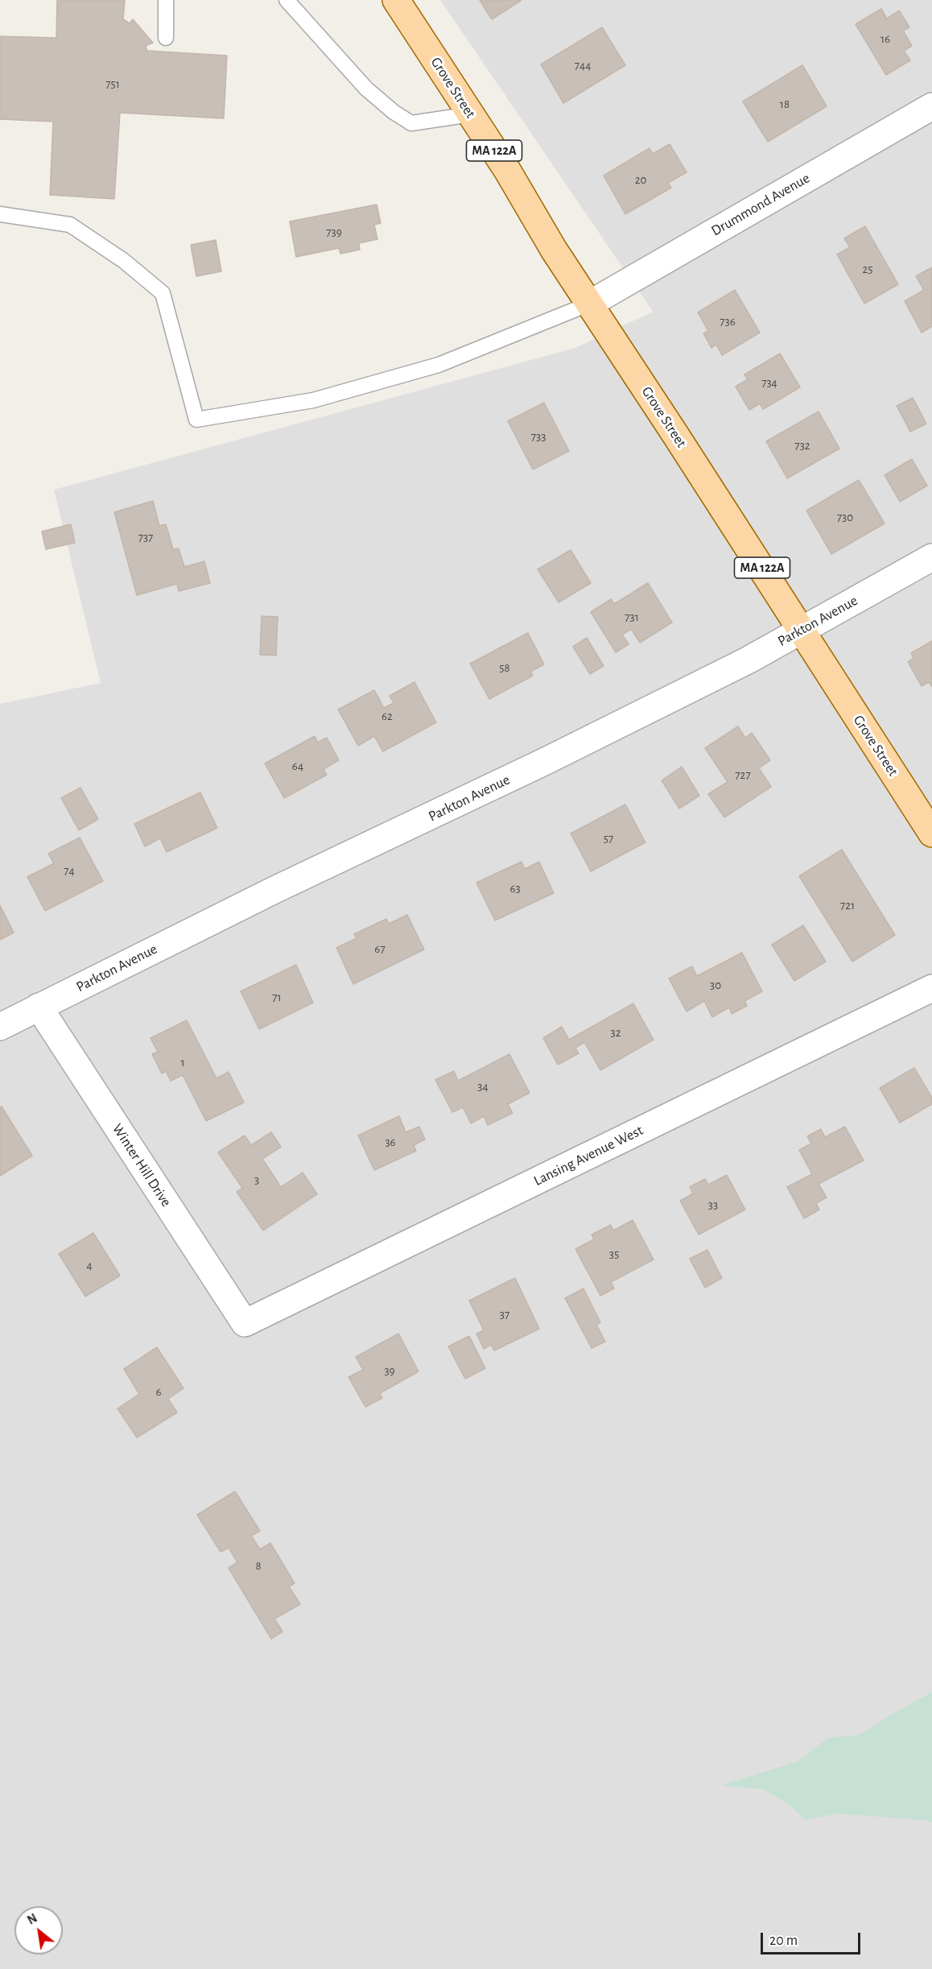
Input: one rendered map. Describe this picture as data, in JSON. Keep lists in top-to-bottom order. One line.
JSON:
{"streets":{"main road":["Grove Street","MA 122A"],"street":["Drummond Avenue","Parkton Avenue","Lansing Avenue West","Winter Hill Drive"]},"crossings":[["Grove Street","Drummond Avenue"],["Grove Street","Parkton Avenue"],["Parkton Avenue","Winter Hill Drive"],["Lansing Avenue West","Winter Hill Drive"]],"house_numbers":["16","744","751","18","20","739","25","736","734","733","732","730","737","731","58","62","64","727","57","74","63","721","67","30","71","32","1","34","36","3","33","35","4","37","39","6","8"],"scale_bar":"20 m","north":"top left"}
